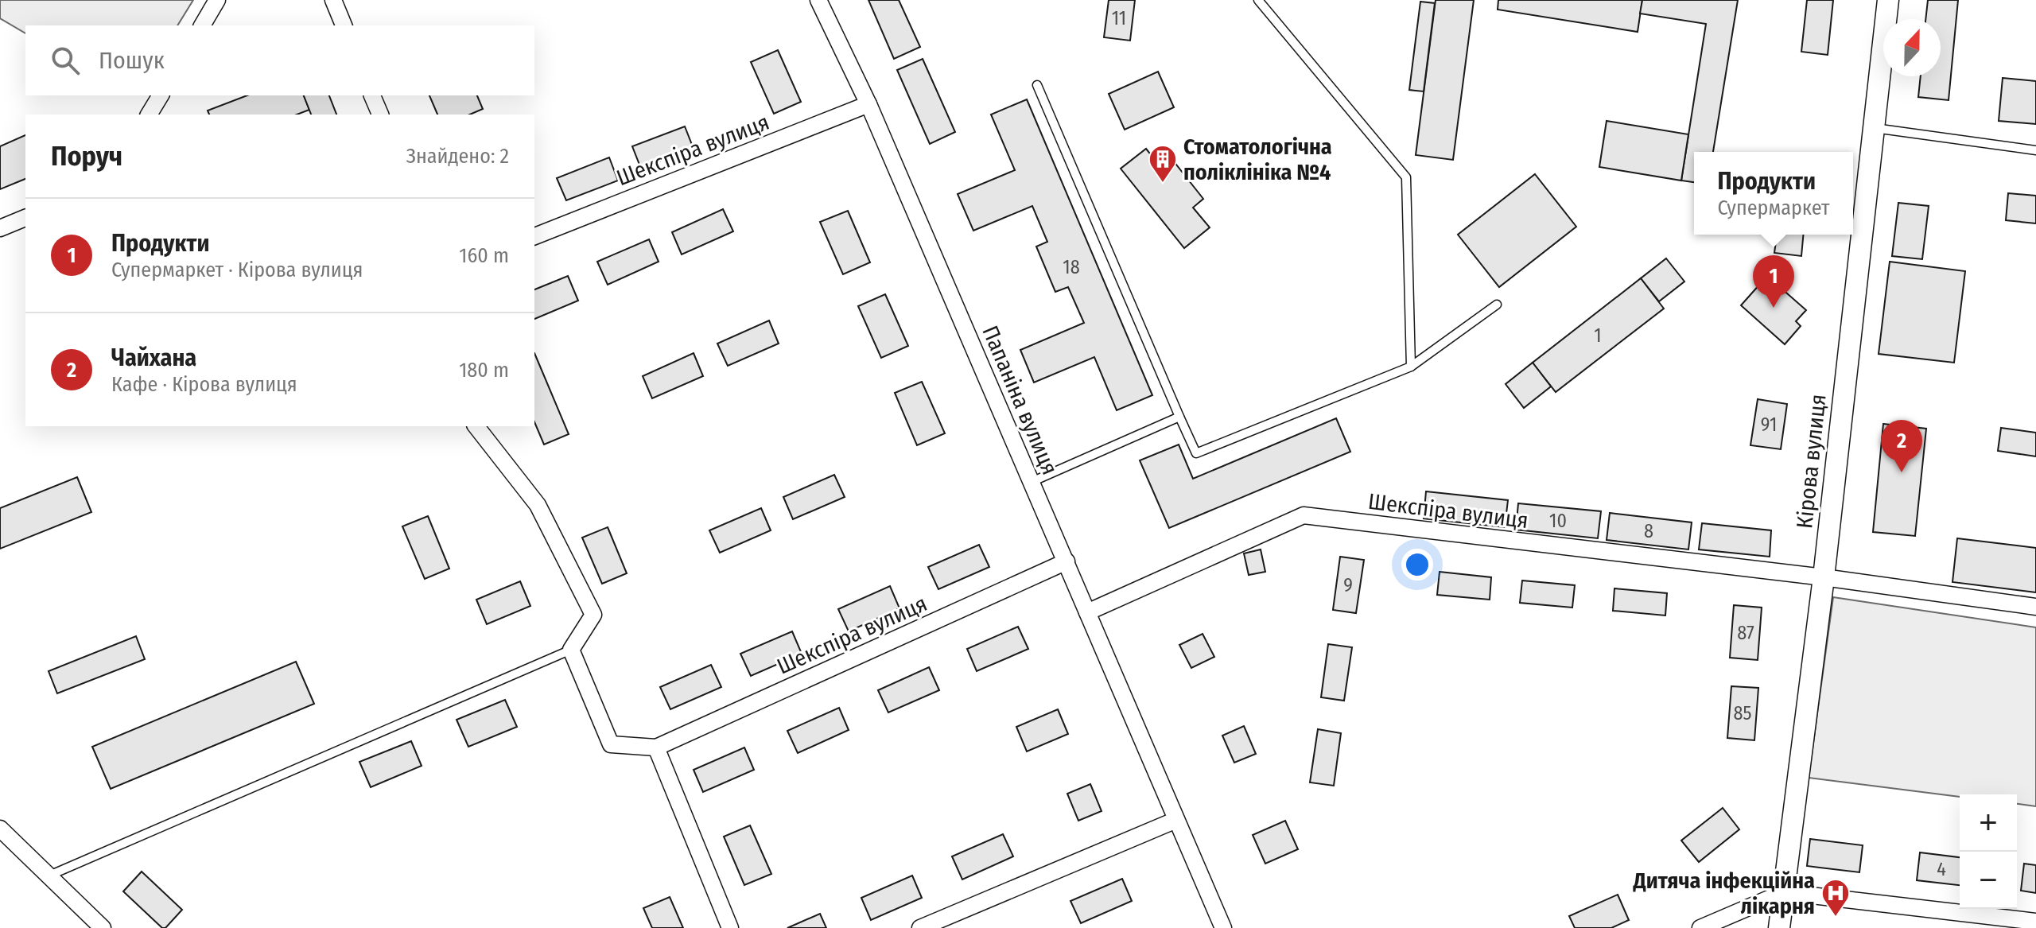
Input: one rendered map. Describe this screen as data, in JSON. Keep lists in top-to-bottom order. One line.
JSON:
{"streets":{"street":["Шекспіра вулиця","Папаніна вулиця","Кірова вулиця"]},"crossings":[["Шекспіра вулиця","Папаніна вулиця"],["Шекспіра вулиця","Кірова вулиця"]],"places":{"building":["Стоматологічна поліклініка №4"],"hospital":["Дитяча інфекційна лікарня"]},"house_numbers":["11","18","1","91","10","8","9","87","85","4"],"north":"top","page":{"search":"Пошук","heading":["Поруч","Знайдено: 2"],"popup":["Продукти","Супермаркет"],"list":[{"mark":"1","name":"Продукти","note":"Супермаркет · Кірова вулиця","value":"160 m"},{"mark":"2","name":"Чайхана","note":"Кафе · Кірова вулиця","value":"180 m"}],"pins":["1","2"],"map_buttons":["+","−"]}}
